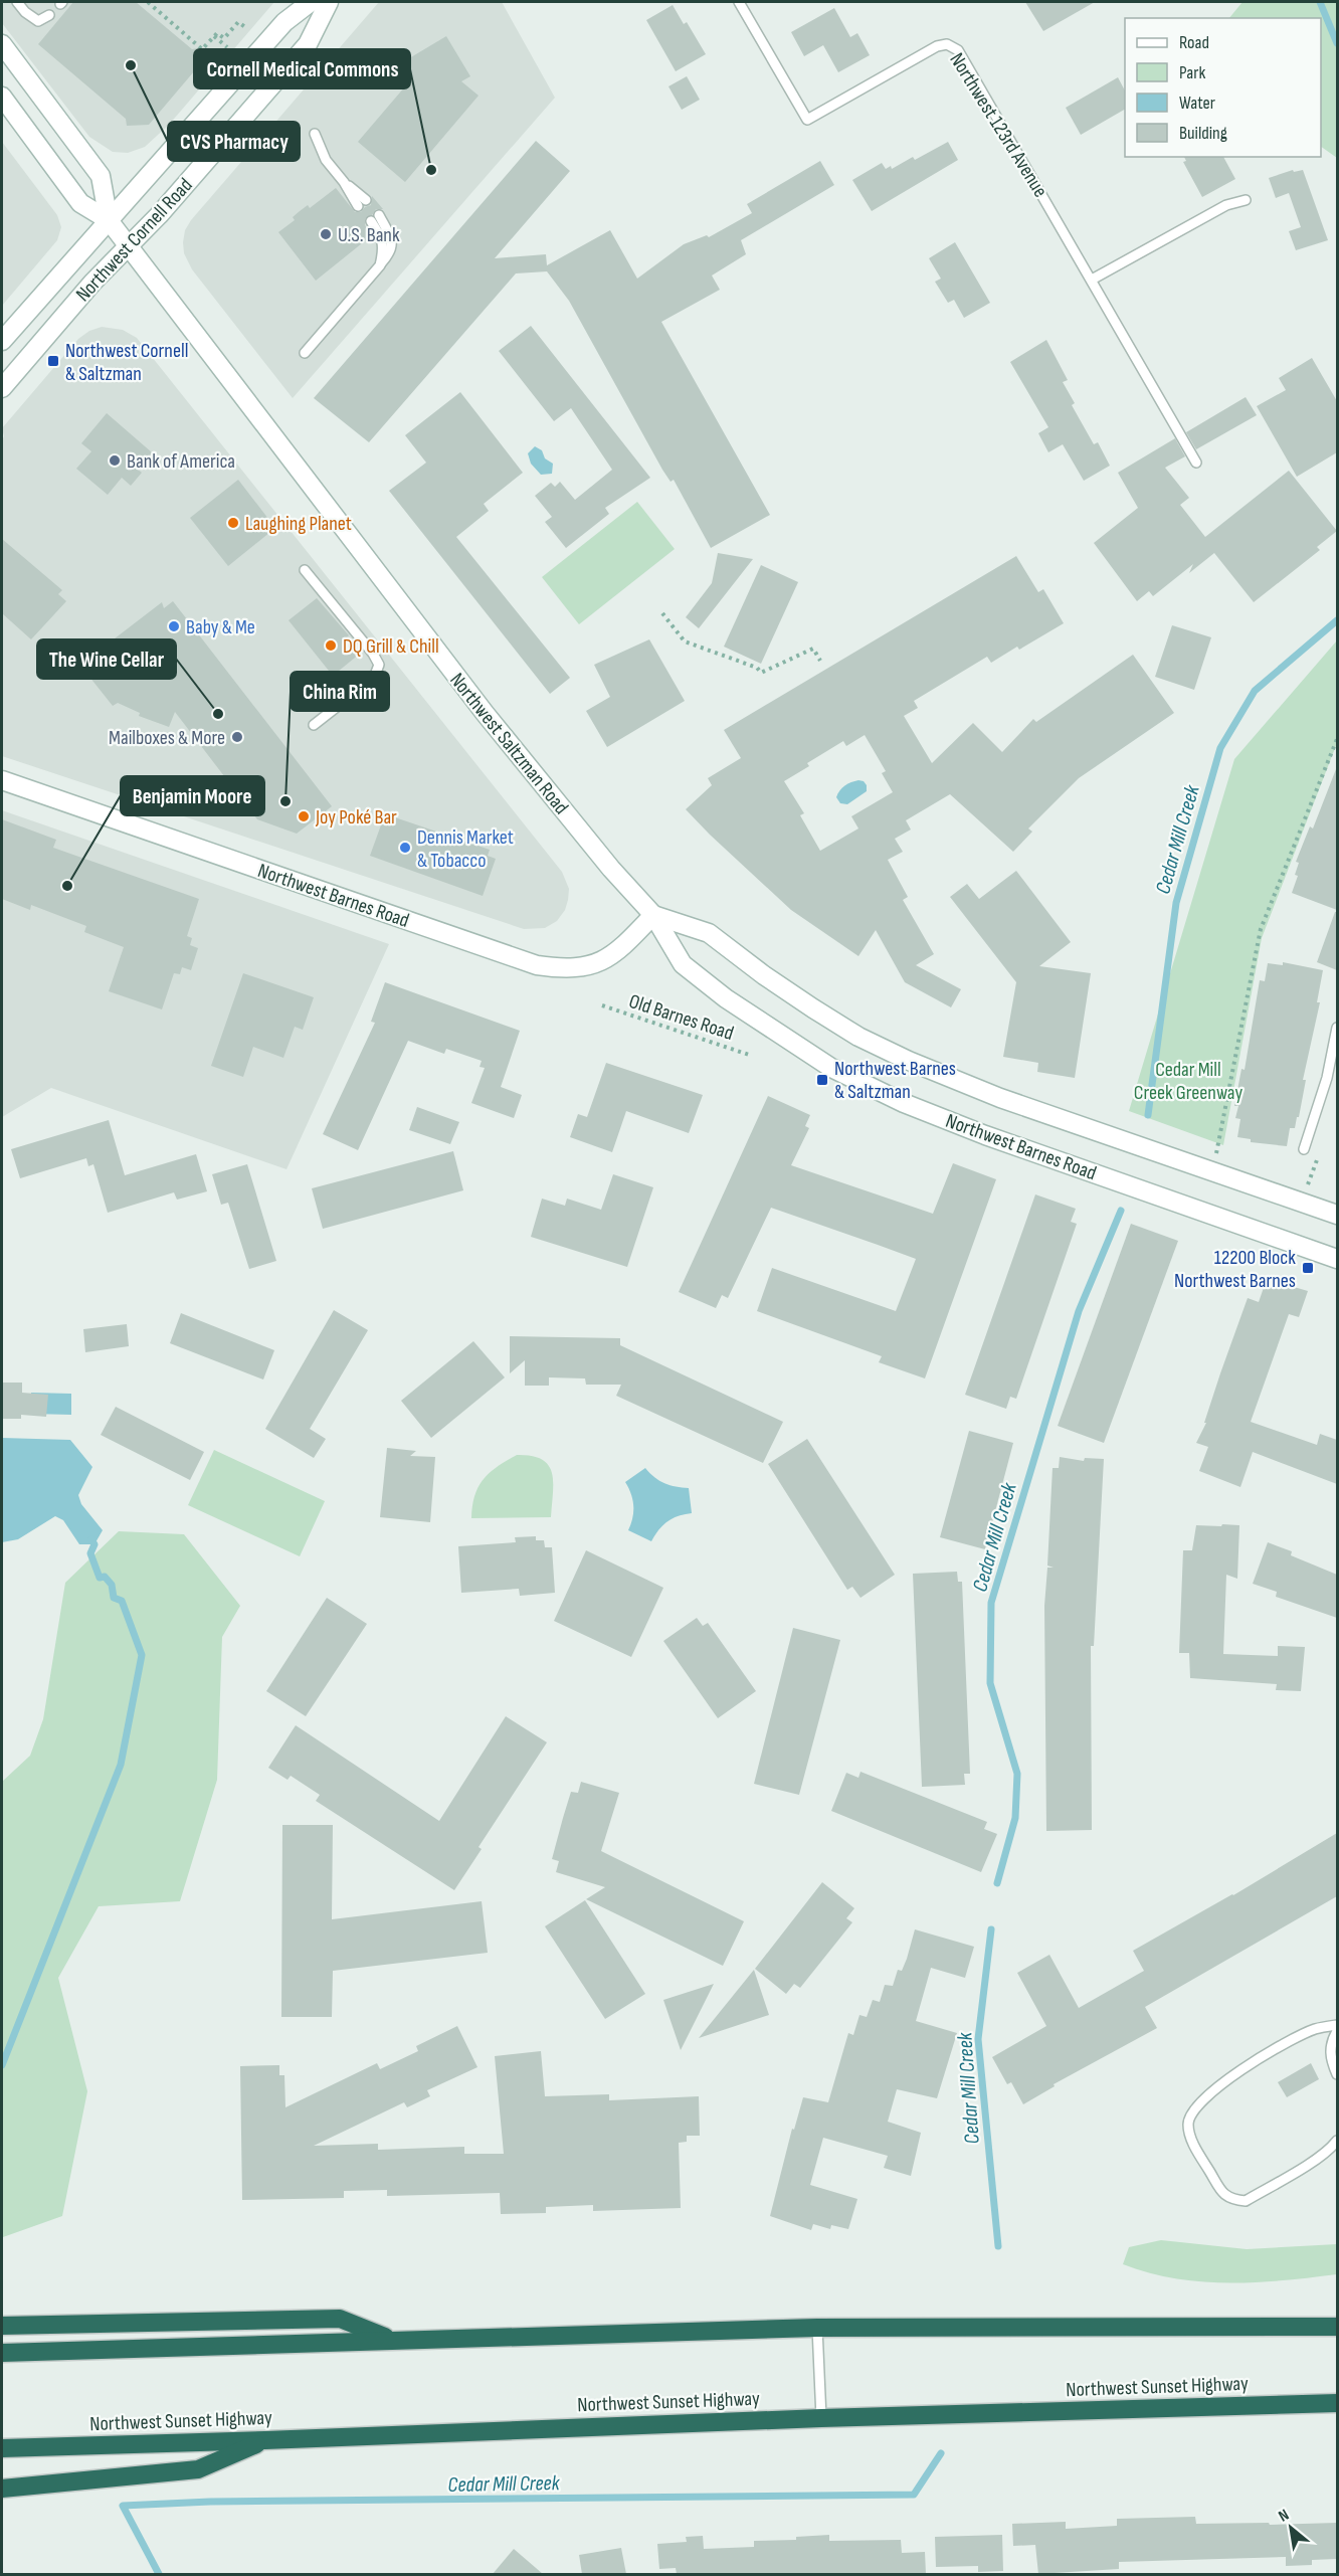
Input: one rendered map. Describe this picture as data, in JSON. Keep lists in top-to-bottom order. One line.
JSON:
{"streets":{"highway":["Northwest Sunset Highway"],"main road":["Northwest Cornell Road","Northwest Saltzman Road","Northwest Barnes Road"],"lane":["Northwest 123rd Avenue"],"path":["Old Barnes Road"]},"crossings":[["Northwest Cornell Road","Northwest Saltzman Road"],["Northwest Saltzman Road","Northwest Barnes Road"]],"water":["Cedar Mill Creek"],"parks":["Cedar Mill Creek Greenway"],"places":{"other":["CVS Pharmacy","Cornell Medical Commons","U.S. Bank","Bank of America","Laughing Planet","Baby & Me","DQ Grill & Chill","The Wine Cellar","Mailboxes & More","China Rim","Joy Poké Bar","Dennis Market & Tobacco","Benjamin Moore"],"transit":["Northwest Cornell & Saltzman","Northwest Barnes & Saltzman","12200 Block Northwest Barnes"]},"legend":["Road","Park","Water","Building"],"north":"top left"}
